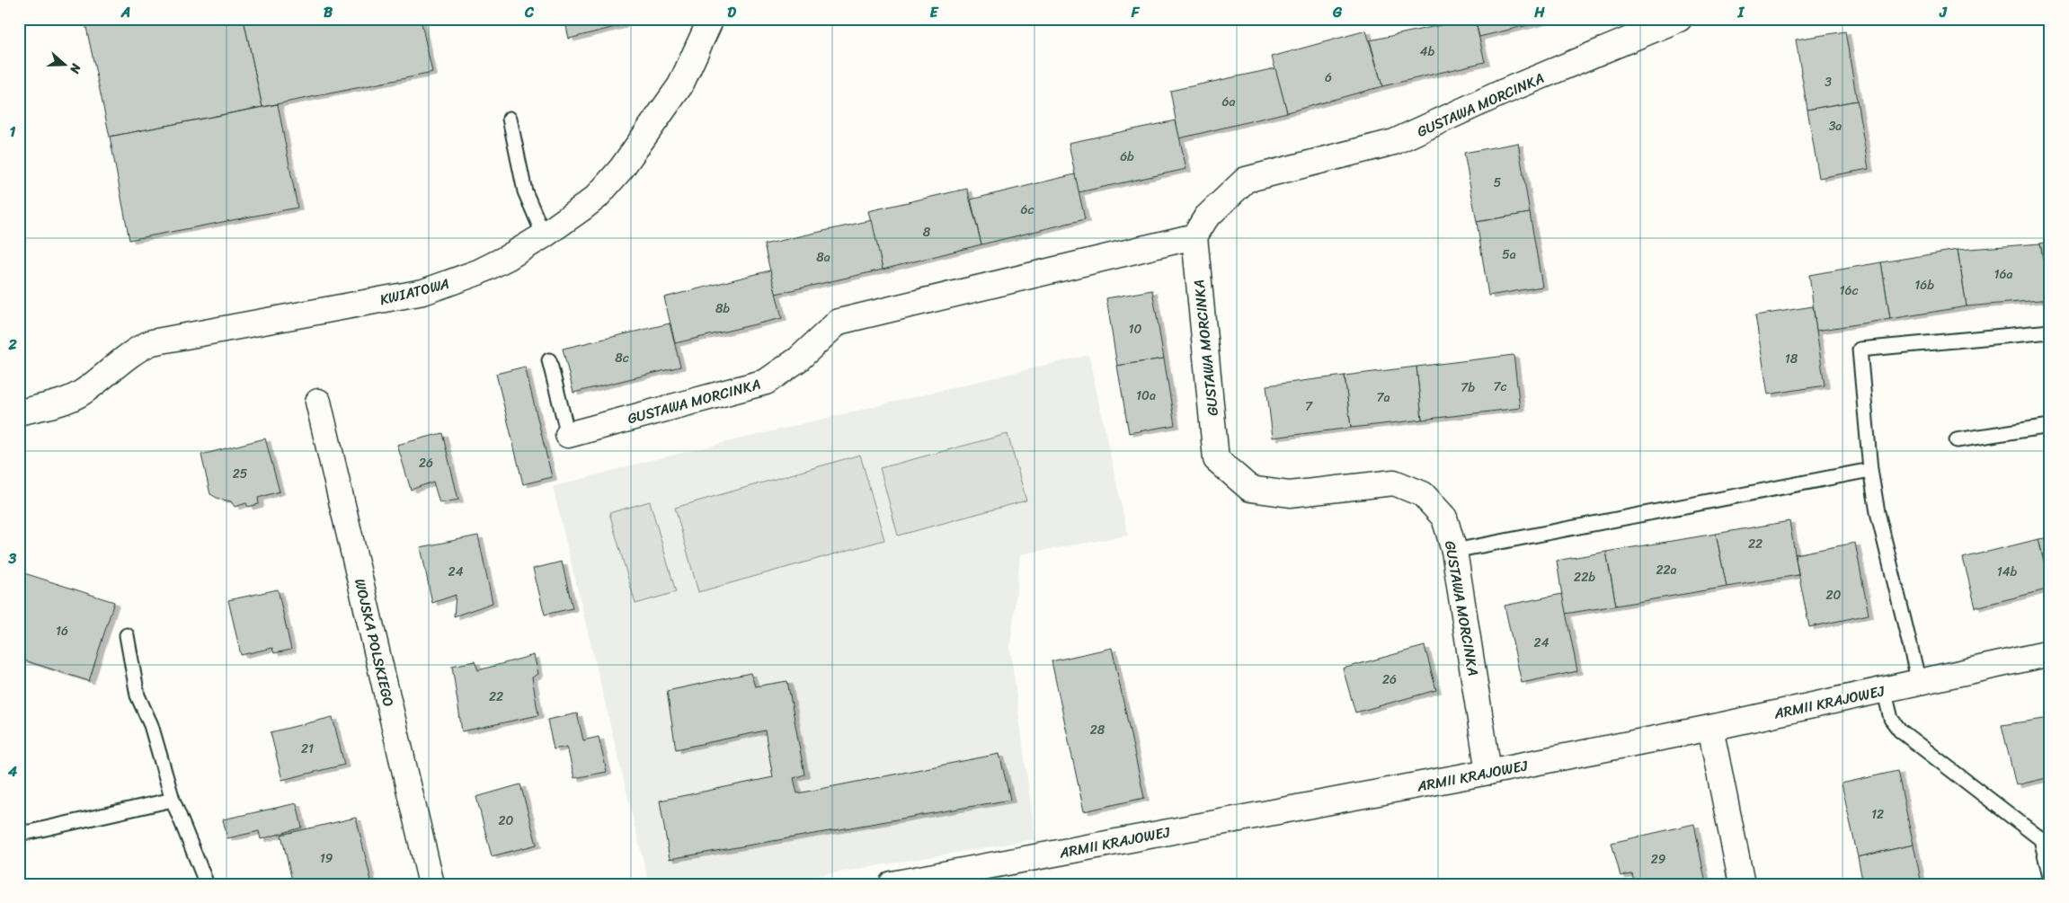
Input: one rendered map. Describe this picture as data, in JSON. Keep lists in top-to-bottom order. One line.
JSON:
{"streets":{"street":["GUSTAWA MORCINKA","KWIATOWA","WOJSKA POLSKIEGO","ARMII KRAJOWEJ"]},"crossings":[["GUSTAWA MORCINKA","ARMII KRAJOWEJ"]],"house_numbers":["4b","6","3","6a","3a","6b","5","6c","8","5a","8a","16a","16b","16c","8b","10","8c","18","7c","7b","10a","7a","7","26","25","22","22a","24","14b","22b","20","16","24","26","22","28","21","12","20","19","29"],"north":"right","grid":{"columns":["A","B","C","D","E","F","G","H","I","J"],"rows":["1","2","3","4"]}}
